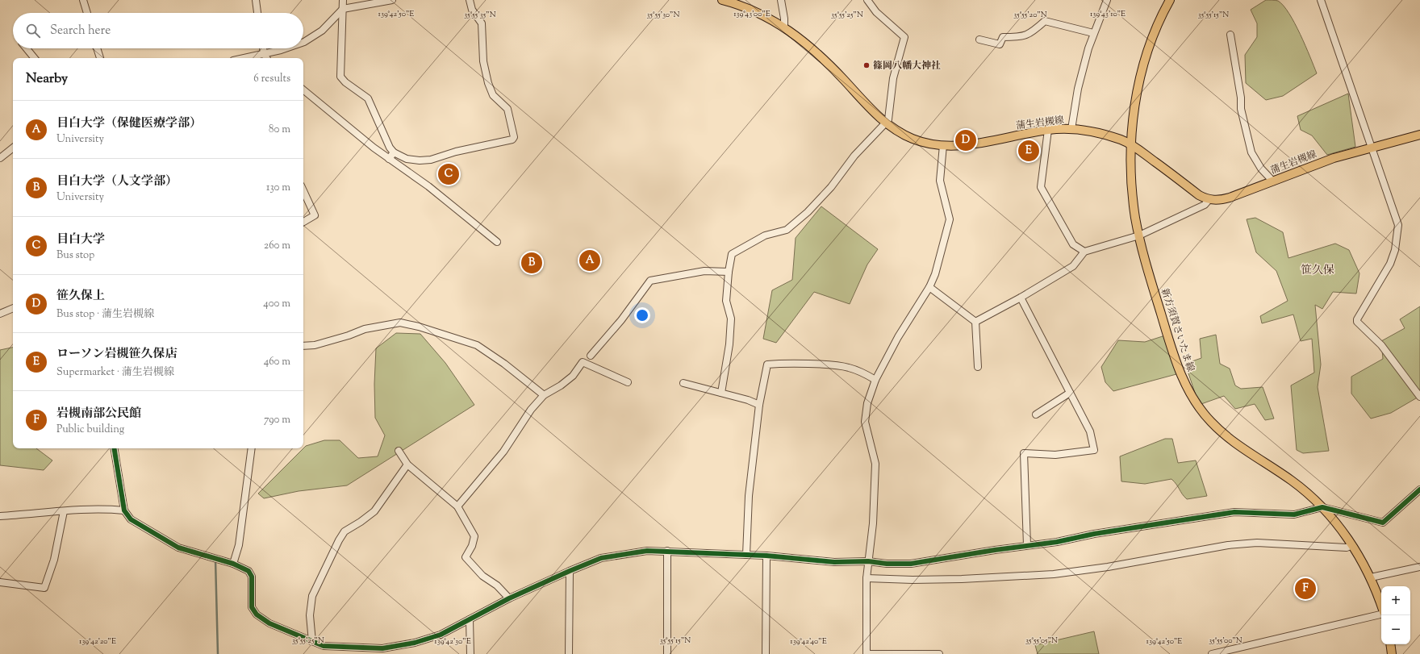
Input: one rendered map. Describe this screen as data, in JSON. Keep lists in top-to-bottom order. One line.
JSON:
{"streets":{"main road":["蒲生岩槻線","新方須賀さいたま線"]},"crossings":[["蒲生岩槻線","新方須賀さいたま線"]],"districts":["笹久保"],"places":["篠岡八幡大神社"],"page":{"search":"Search here","heading":["Nearby","6 results"],"list":[{"mark":"A","name":"目白大学（保健医療学部）","note":"University","value":"80 m"},{"mark":"B","name":"目白大学（人文学部）","note":"University","value":"130 m"},{"mark":"C","name":"目白大学","note":"Bus stop","value":"260 m"},{"mark":"D","name":"笹久保上","note":"Bus stop · 蒲生岩槻線","value":"400 m"},{"mark":"E","name":"ローソン岩槻笹久保店","note":"Supermarket · 蒲生岩槻線","value":"460 m"},{"mark":"F","name":"岩槻南部公民館","note":"Public building","value":"790 m"}],"pins":["D","E","C","A","B","F"],"map_buttons":["+","−"]},"coordinates":["139°42'50\"E","139°43'00\"E","139°43'10\"E","35°55'35\"N","35°55'30\"N","35°55'25\"N","35°55'20\"N","35°55'15\"N","35°55'05\"N","35°55'00\"N","139°42'20\"E","139°42'30\"E","139°42'40\"E"]}
